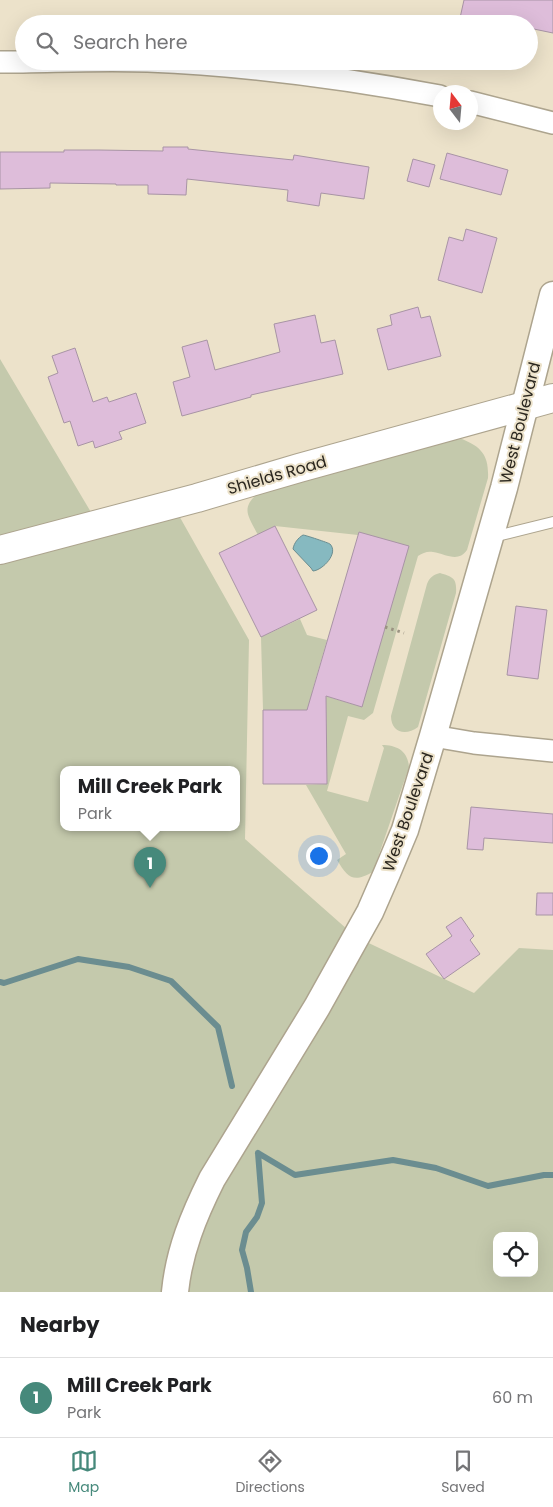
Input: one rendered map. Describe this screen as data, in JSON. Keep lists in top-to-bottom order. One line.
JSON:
{"streets":{"main road":["Shields Road"],"street":["West Boulevard"]},"crossings":[["West Boulevard","Shields Road"]],"north":"top","page":{"search":"Search here","popup":["Mill Creek Park","Park"],"pins":"1","heading":"Nearby","list":[{"mark":"1","name":"Mill Creek Park","note":"Park","value":"60 m"}],"nav":["Map","Directions","Saved"]}}
